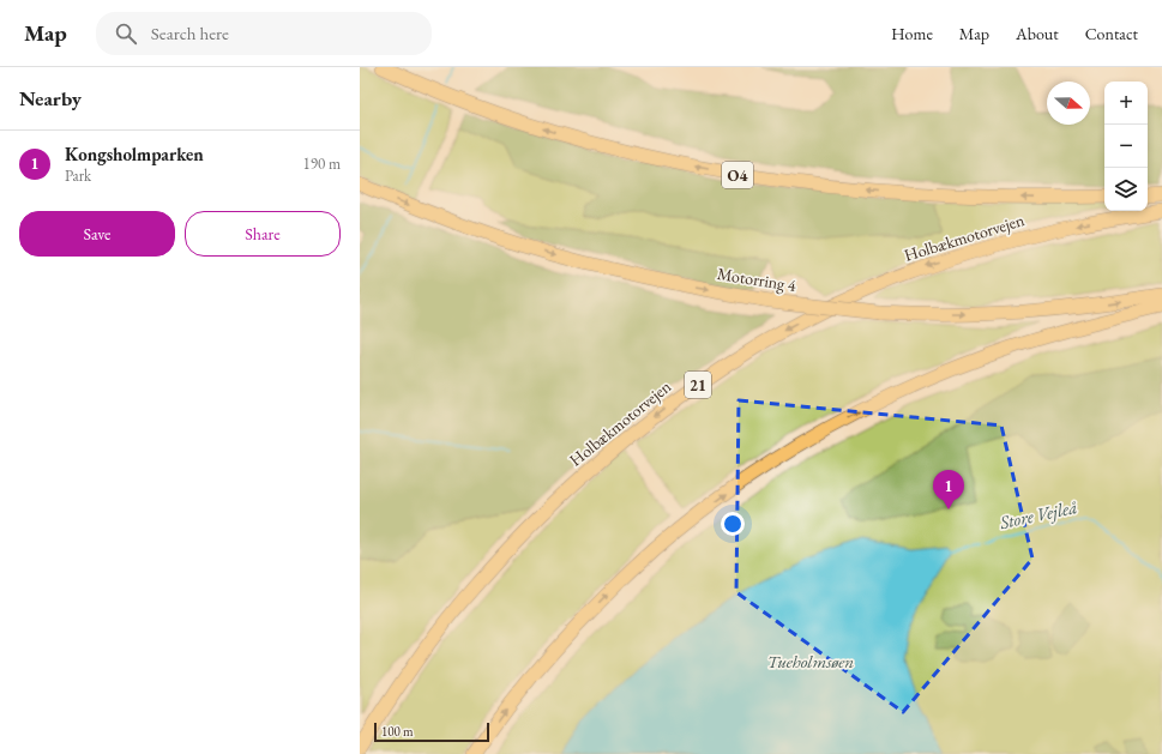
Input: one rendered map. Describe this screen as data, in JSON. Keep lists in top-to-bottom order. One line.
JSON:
{"streets":{"highway":["O4","Holbækmotorvejen","Motorring 4","21"]},"water":["Store Vejleå","Tueholmsøen"],"scale_bar":"100 m","north":"right","page":{"header":"Map","search":"Search here","nav":["Home","Map","About","Contact"],"heading":"Nearby","map_buttons":["+","−"],"list":[{"mark":"1","name":"Kongsholmparken","note":"Park","value":"190 m"}],"buttons":["Save","Share"],"pins":"1","scale":"100 m"}}
